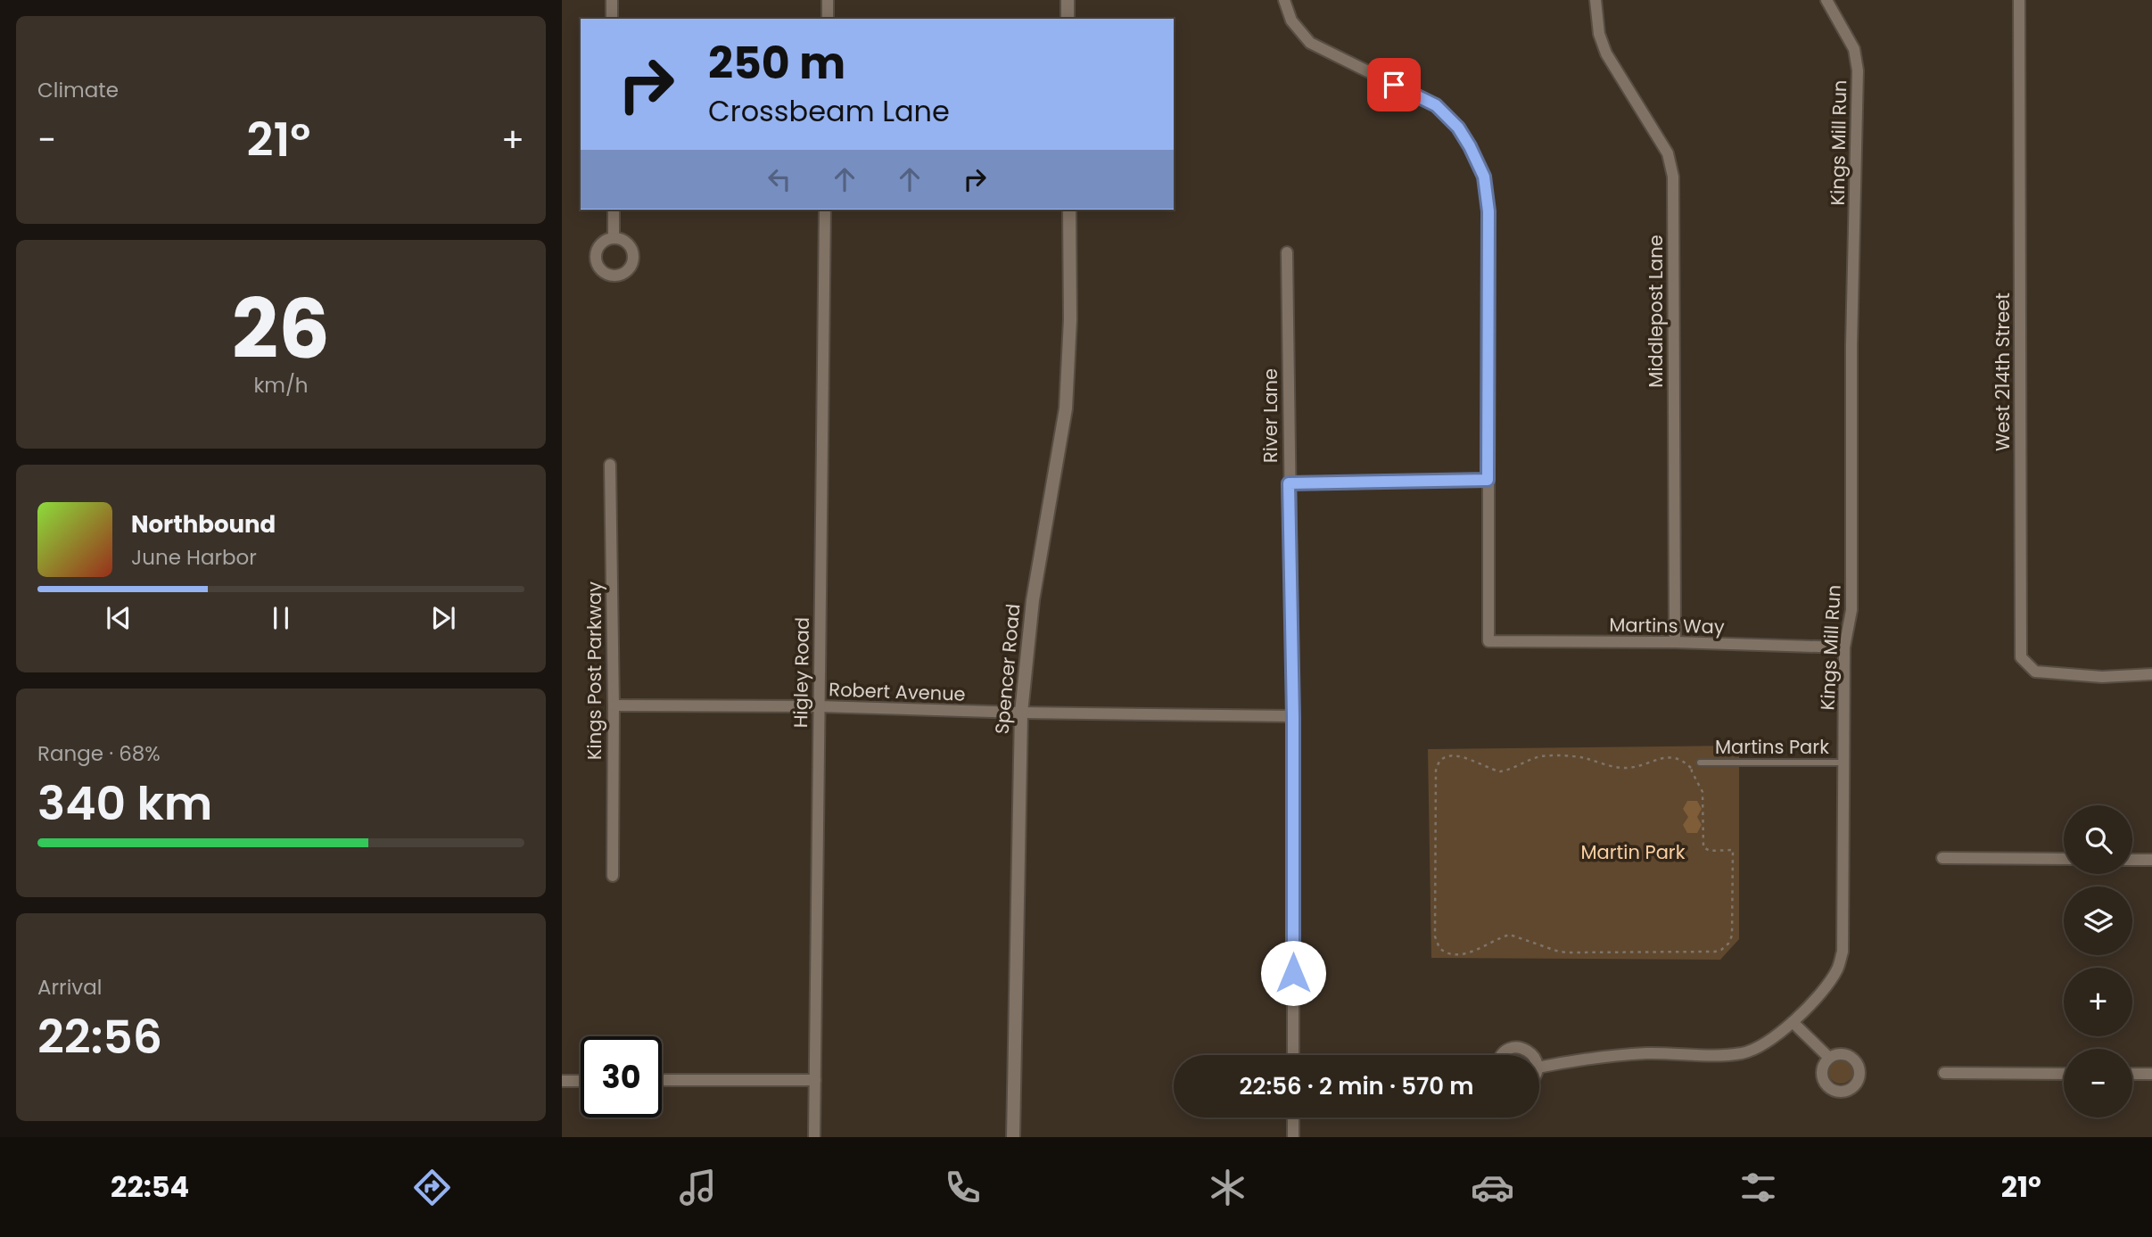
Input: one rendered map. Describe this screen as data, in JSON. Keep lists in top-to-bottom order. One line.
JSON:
{"streets":{"street":["Kings Mill Run","Middlepost Lane","West 214th Street","River Lane","Martins Way","Spencer Road","Kings Post Parkway","Higley Road","Robert Avenue"],"lane":["Martins Park"]},"crossings":[["Kings Mill Run","Martins Way"],["Kings Mill Run","Martins Park"],["Middlepost Lane","Martins Way"],["River Lane","Robert Avenue"],["Spencer Road","Robert Avenue"],["Kings Post Parkway","Robert Avenue"],["Higley Road","Robert Avenue"]],"parks":["Martin Park"],"page":{"tile":["Climate",["26","km/h"],["Range · 68%","340 km"],["Arrival","22:56"]],"turn":["250 m","Crossbeam Lane"],"heat":["−","21°","+"],"song":["Northbound","June Harbor"],"map_buttons":["+","−"],"limit":"30","trip":"22:56 · 2 min · 570 m","tabs":["22:54","21°"]}}
